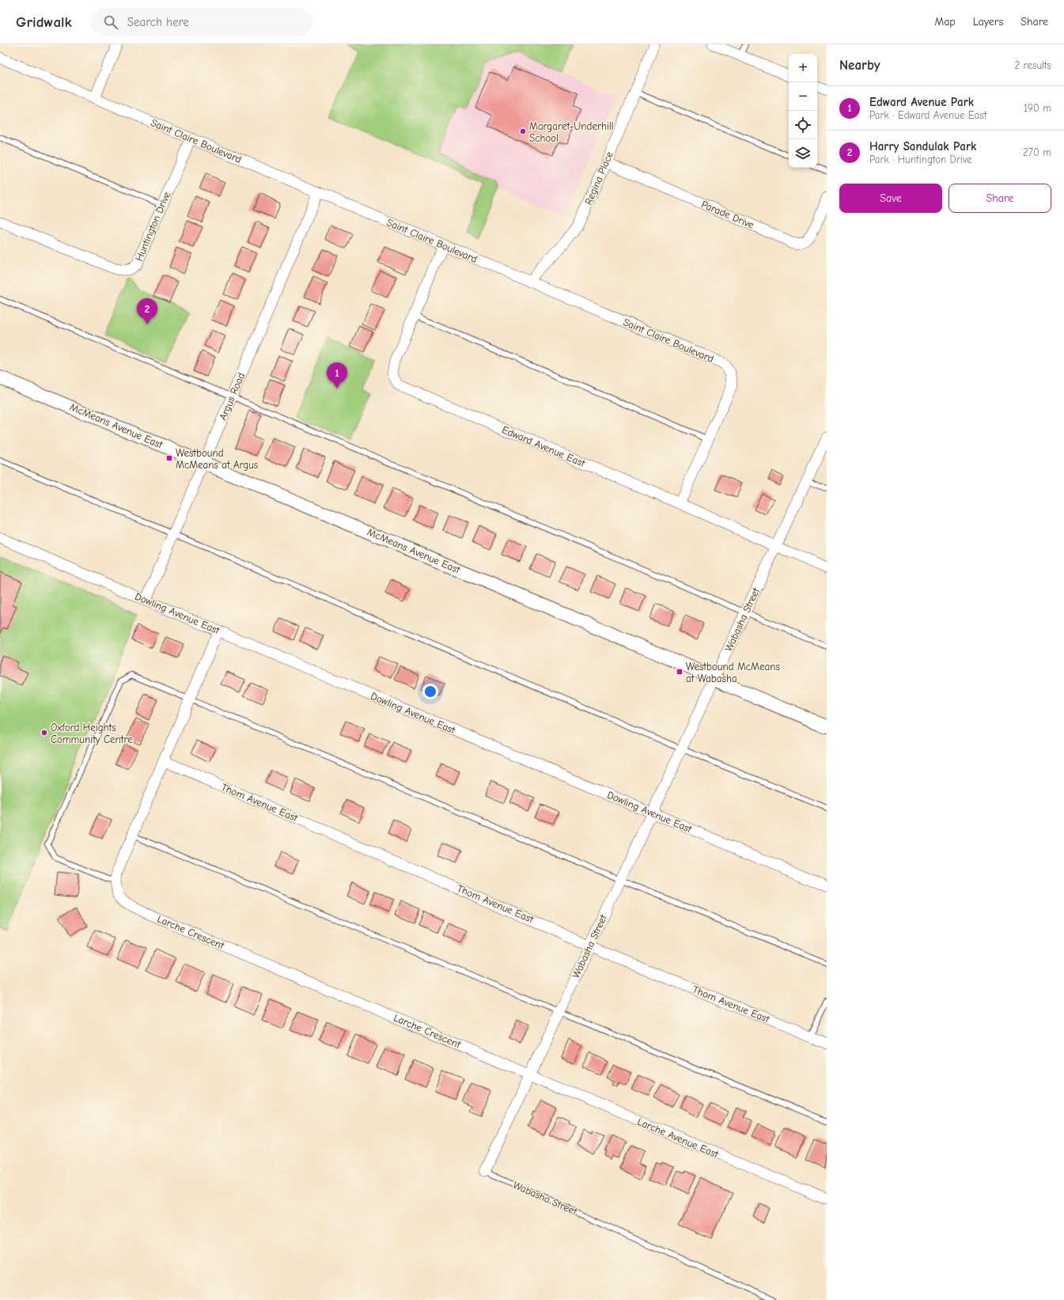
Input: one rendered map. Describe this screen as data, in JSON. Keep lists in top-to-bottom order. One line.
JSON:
{"streets":{"street":["Saint Claire Boulevard","Regina Place","Parade Drive","Huntington Drive","Argus Road","McMeans Avenue East","Edward Avenue East","Dowling Avenue East","Wabasha Street","Thom Avenue East","Larche Crescent","Larche Avenue East"]},"crossings":[["Saint Claire Boulevard","Regina Place"],["Saint Claire Boulevard","Huntington Drive"],["Saint Claire Boulevard","Argus Road"],["Saint Claire Boulevard","Edward Avenue East"],["Regina Place","Parade Drive"],["Argus Road","McMeans Avenue East"],["Argus Road","Dowling Avenue East"],["McMeans Avenue East","Wabasha Street"],["Edward Avenue East","Wabasha Street"],["Dowling Avenue East","Wabasha Street"],["Dowling Avenue East","Larche Crescent"],["Wabasha Street","Thom Avenue East"],["Wabasha Street","Larche Crescent"],["Wabasha Street","Larche Avenue East"],["Thom Avenue East","Larche Crescent"],["Larche Crescent","Larche Avenue East"]],"places":{"other":["Margaret-Underhill School","Oxford Heights Community Centre"],"transit":["Westbound McMeans at Argus","Westbound McMeans at Wabasha"]},"page":{"header":"Gridwalk","search":"Search here","nav":["Map","Layers","Share"],"heading":["Nearby","2 results"],"map_buttons":["+","−"],"list":[{"mark":"1","name":"Edward Avenue Park","note":"Park · Edward Avenue East","value":"190 m"},{"mark":"2","name":"Harry Sandulak Park","note":"Park · Huntington Drive","value":"270 m"}],"buttons":["Save","Share"],"pins":["2","1"]}}
